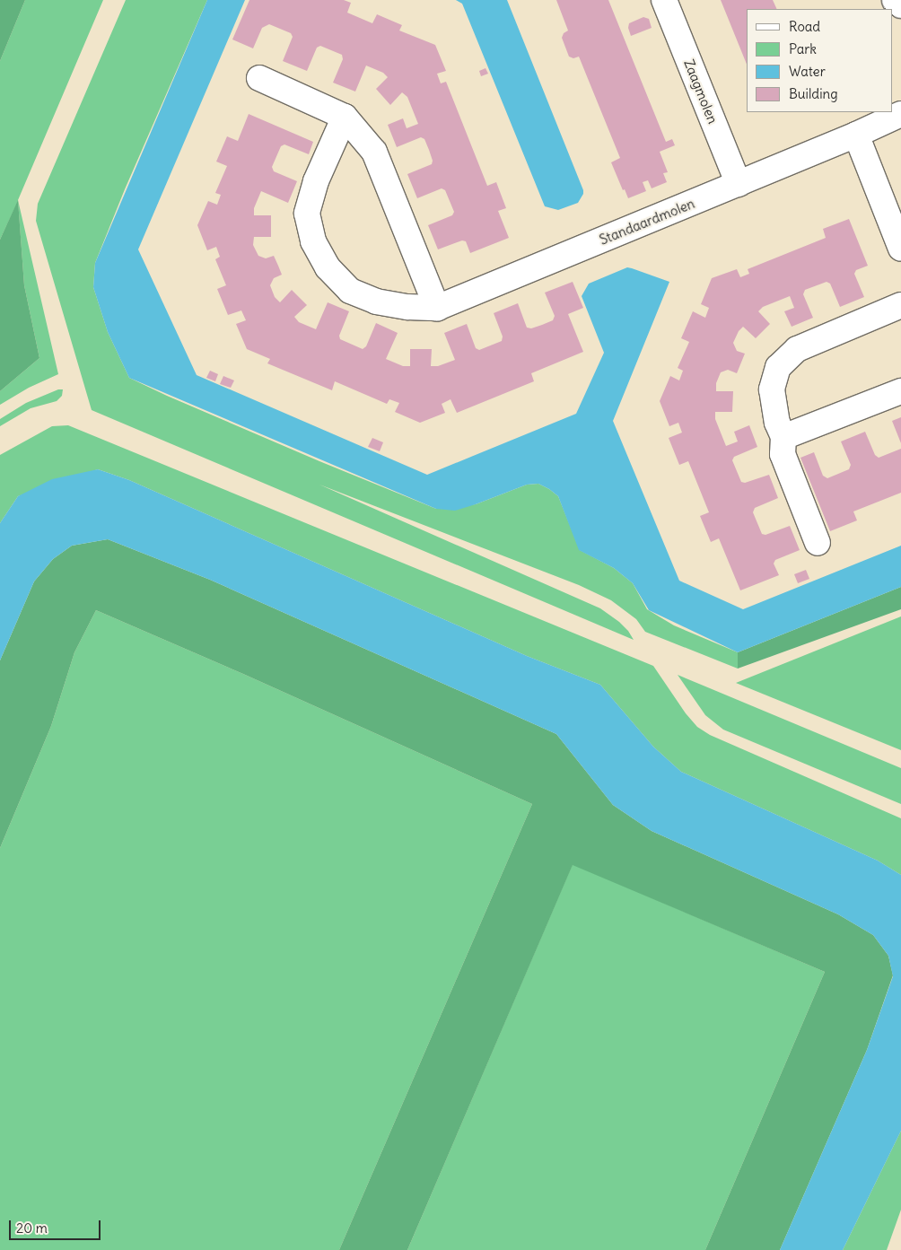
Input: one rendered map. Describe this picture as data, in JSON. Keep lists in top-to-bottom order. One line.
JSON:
{"streets":{"street":["Zaagmolen","Standaardmolen"]},"crossings":[["Zaagmolen","Standaardmolen"]],"legend":["Road","Park","Water","Building"],"scale_bar":"20 m"}
